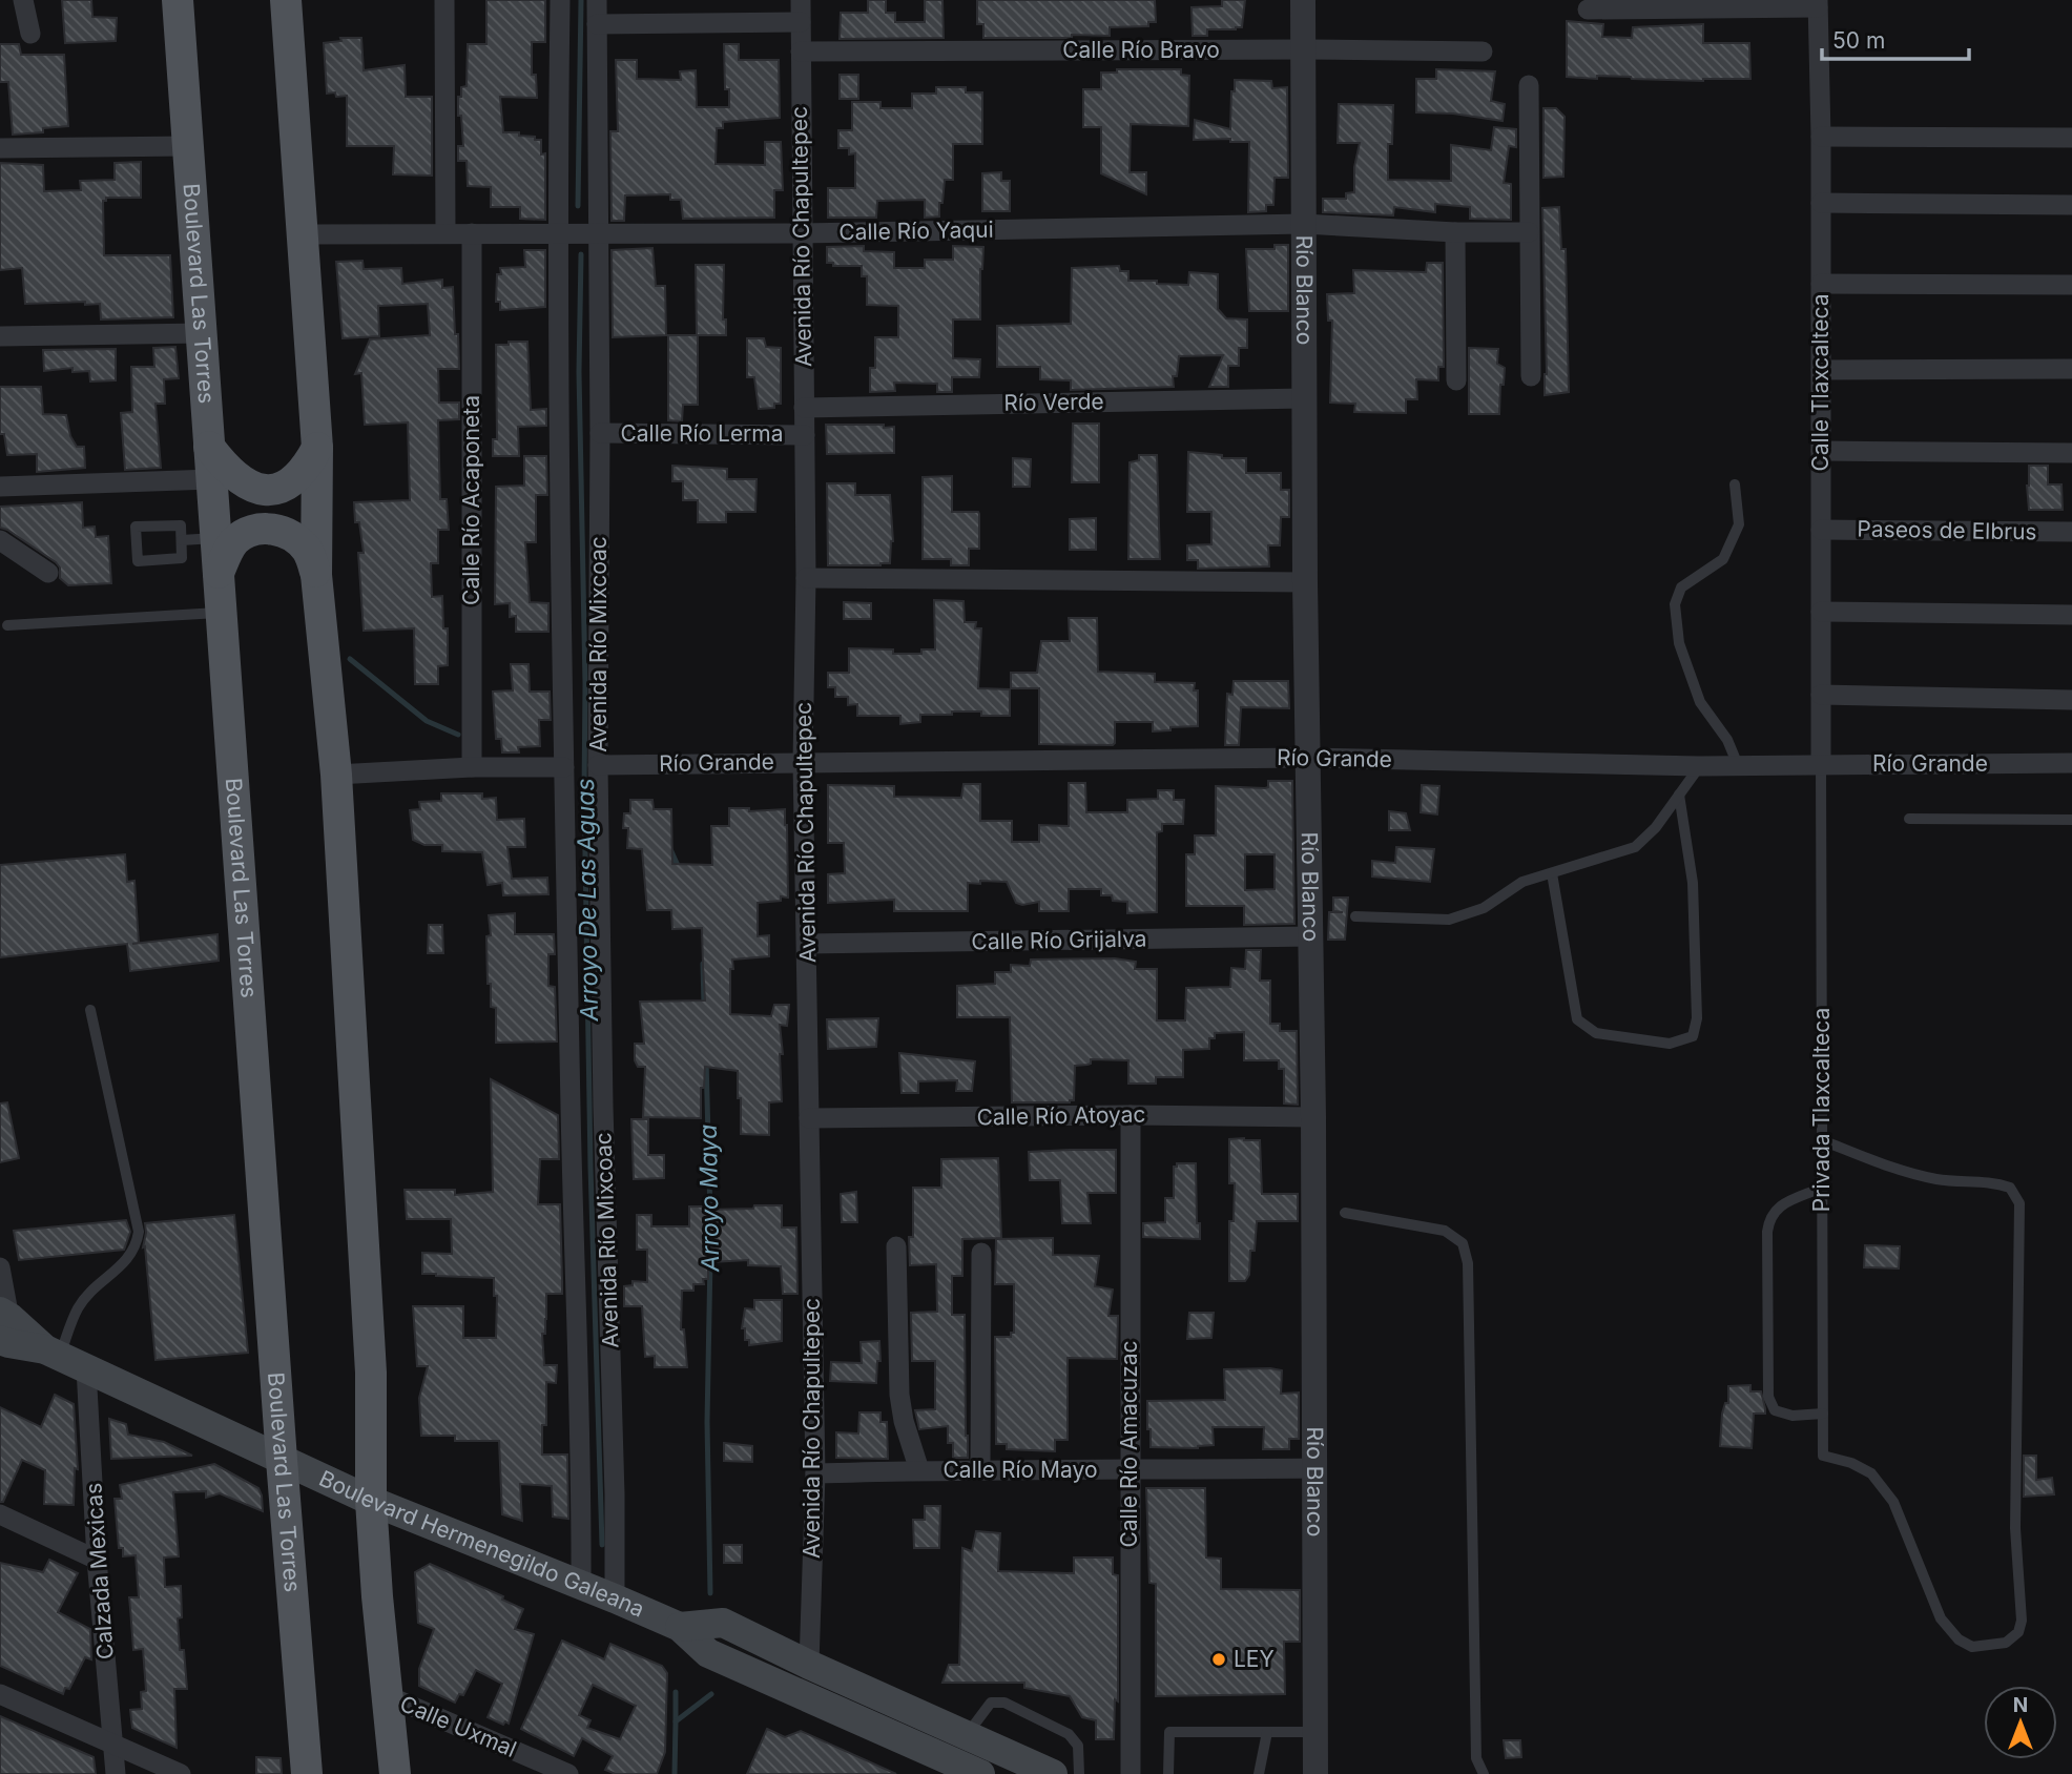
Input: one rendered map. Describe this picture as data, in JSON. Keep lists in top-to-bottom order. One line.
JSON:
{"streets":{"main road":["Boulevard Las Torres","Boulevard Hermenegildo Galeana"],"street":["Calle Río Bravo","Calle Río Yaqui","Avenida Río Chapultepec","Río Blanco","Calle Tlaxcalteca","Río Verde","Calle Río Lerma","Calle Río Acaponeta","Paseos de Elbrus","Avenida Río Mixcoac","Río Grande","Calle Río Grijalva","Calle Río Atoyac","Calle Río Amacuzac","Calle Río Mayo","Calzada Mexicas","Calle Uxmal"],"lane":["Privada Tlaxcalteca"]},"crossings":[["Calle Río Bravo","Avenida Río Chapultepec"],["Calle Río Bravo","Río Blanco"],["Calle Río Yaqui","Avenida Río Chapultepec"],["Calle Río Yaqui","Río Blanco"],["Calle Río Yaqui","Calle Río Acaponeta"],["Calle Río Yaqui","Avenida Río Mixcoac"],["Avenida Río Chapultepec","Río Verde"],["Avenida Río Chapultepec","Calle Río Lerma"],["Avenida Río Chapultepec","Río Grande"],["Avenida Río Chapultepec","Calle Río Grijalva"],["Avenida Río Chapultepec","Calle Río Atoyac"],["Avenida Río Chapultepec","Calle Río Mayo"],["Avenida Río Chapultepec","Boulevard Hermenegildo Galeana"],["Río Blanco","Río Verde"],["Río Blanco","Río Grande"],["Río Blanco","Calle Río Grijalva"],["Río Blanco","Calle Río Atoyac"],["Río Blanco","Calle Río Mayo"],["Boulevard Las Torres","Boulevard Hermenegildo Galeana"],["Calle Tlaxcalteca","Paseos de Elbrus"],["Calle Tlaxcalteca","Río Grande"],["Calle Tlaxcalteca","Privada Tlaxcalteca"],["Calle Río Lerma","Avenida Río Mixcoac"],["Avenida Río Mixcoac","Río Grande"],["Avenida Río Mixcoac","Boulevard Hermenegildo Galeana"],["Río Grande","Privada Tlaxcalteca"],["Calle Río Atoyac","Calle Río Amacuzac"],["Calle Río Amacuzac","Calle Río Mayo"],["Boulevard Hermenegildo Galeana","Calzada Mexicas"]],"water":["Arroyo De Las Aguas","Arroyo Maya"],"places":["LEY"],"scale_bar":"50 m","north":"top"}
